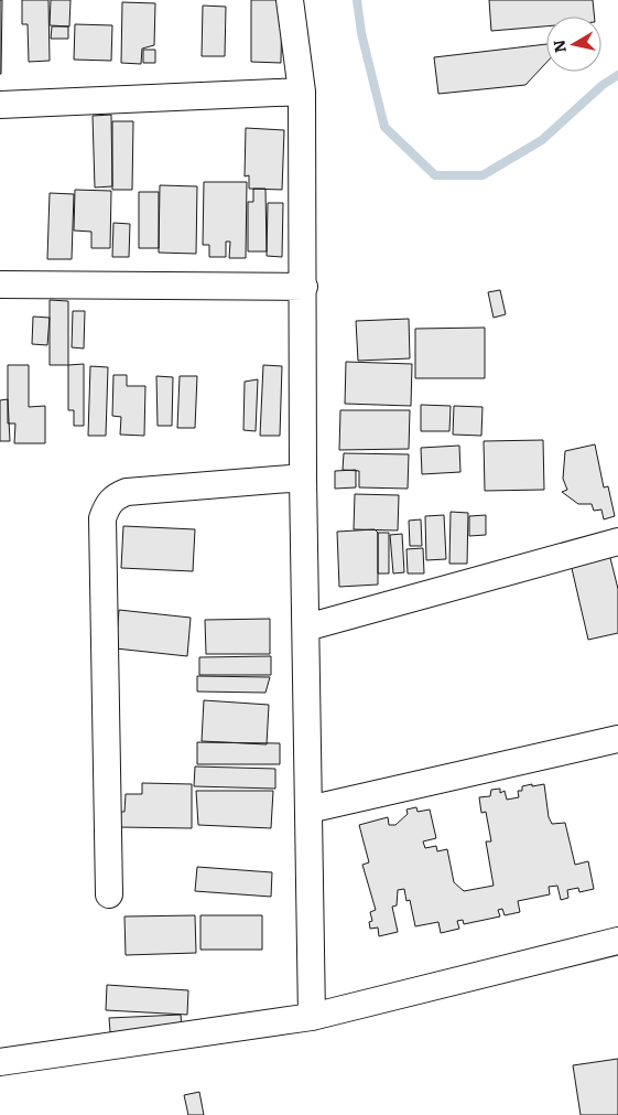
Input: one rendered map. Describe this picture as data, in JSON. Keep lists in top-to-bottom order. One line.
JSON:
{"north":"left"}
